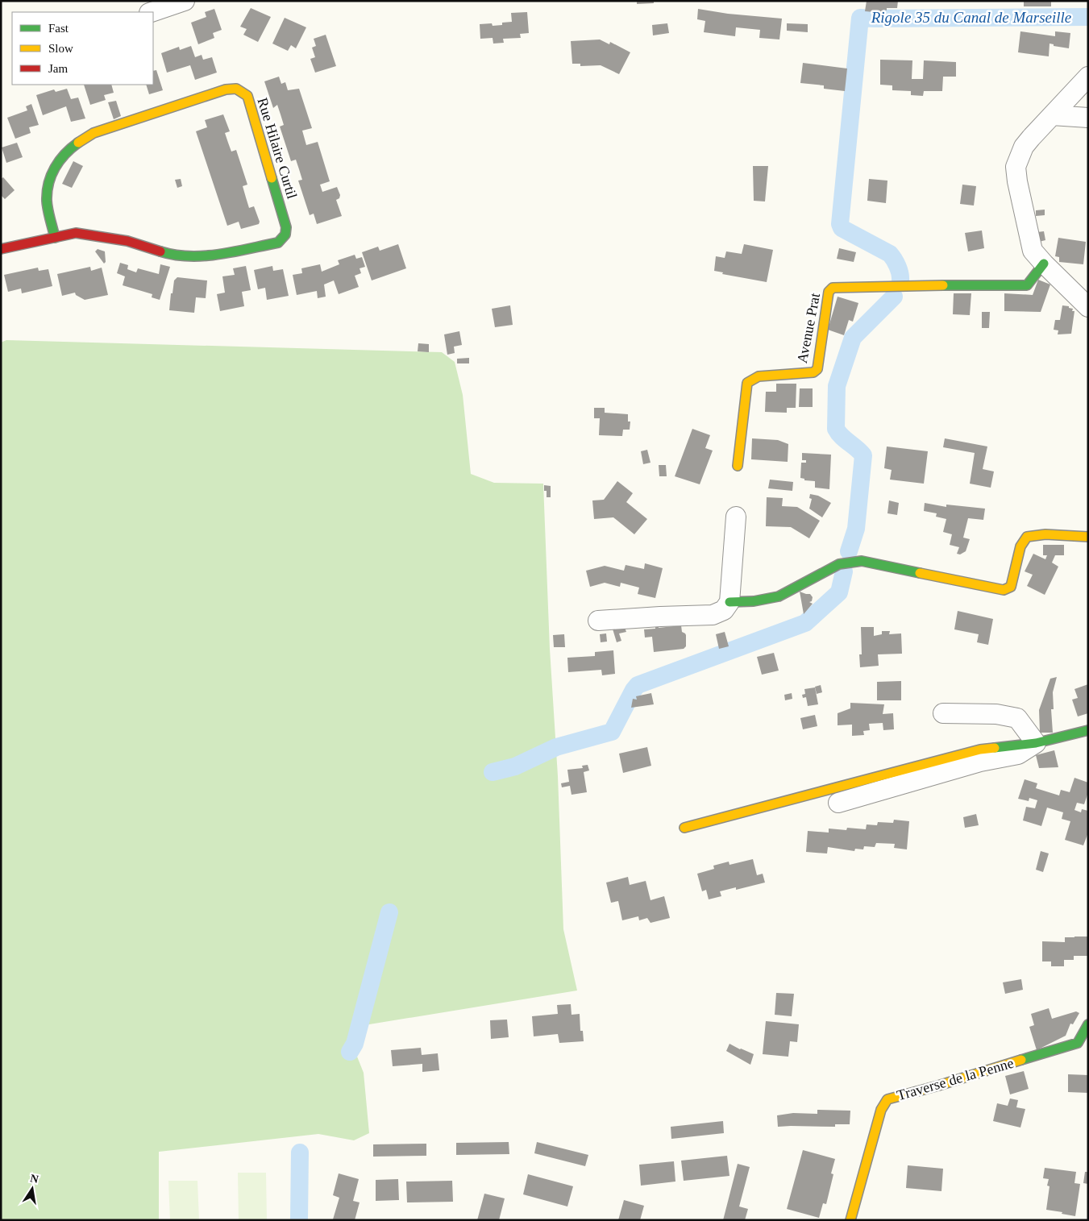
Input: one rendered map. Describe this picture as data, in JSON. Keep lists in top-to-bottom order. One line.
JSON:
{"streets":{"street":["Rue Hilaire Curtil","Avenue Prat","Traverse de la Penne"]},"water":["Rigole 35 du Canal de Marseille"],"legend":["Fast","Slow","Jam"],"north":"top"}
